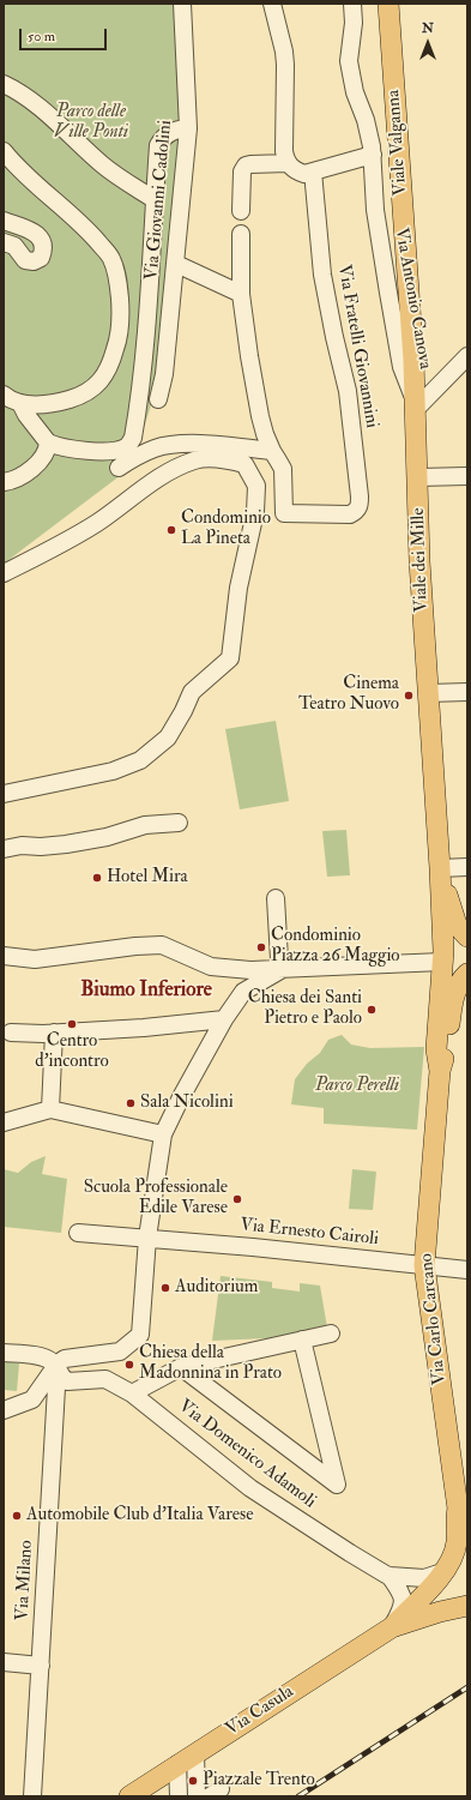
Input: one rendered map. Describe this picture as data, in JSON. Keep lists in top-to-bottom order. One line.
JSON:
{"streets":{"main road":["Viale Valganna","Viale dei Mille","Via Carlo Carcano","Via Casula"],"street":["Via Giovanni Cadolini","Via Antonio Canova","Via Fratelli Giovannini","Via Ernesto Cairoli","Via Domenico Adamoli","Via Milano"]},"crossings":[["Viale Valganna","Viale dei Mille"],["Via Antonio Canova","Viale dei Mille"],["Viale dei Mille","Via Carlo Carcano"],["Via Ernesto Cairoli","Via Carlo Carcano"],["Via Carlo Carcano","Via Domenico Adamoli"],["Via Domenico Adamoli","Via Milano"],["Via Domenico Adamoli","Via Casula"]],"districts":["Biumo Inferiore"],"parks":["Parco delle Ville Ponti","Parco Perelli"],"places":["Condominio La Pineta","Cinema Teatro Nuovo","Hotel Mira","Condominio Piazza 26 Maggio","Chiesa dei Santi Pietro e Paolo","Centro d'incontro","Sala Nicolini","Scuola Professionale Edile Varese","Auditorium","Chiesa della Madonnina in Prato","Automobile Club d'Italia Varese","Piazzale Trento"],"scale_bar":"50 m","north":"top"}
